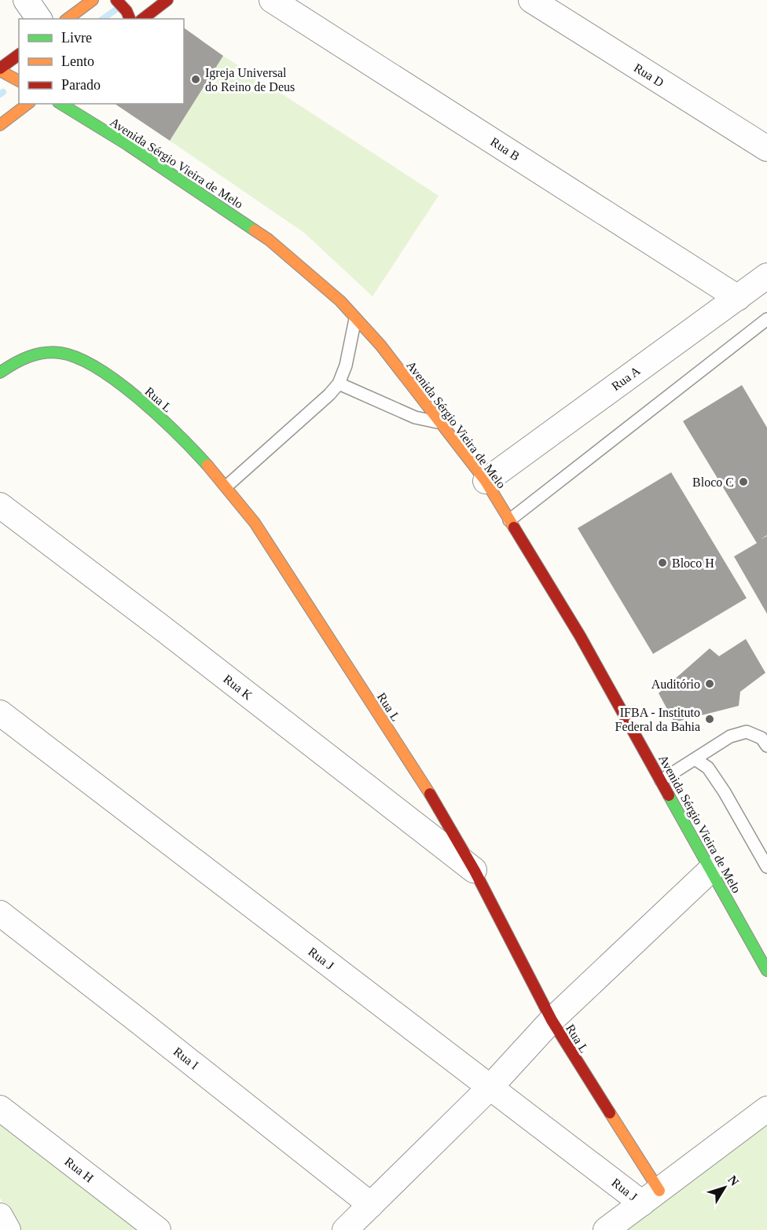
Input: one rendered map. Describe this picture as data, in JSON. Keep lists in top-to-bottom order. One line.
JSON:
{"streets":{"street":["Rua D","Rua B","Avenida Sérgio Vieira de Melo","Rua A","Rua L","Rua K","Rua J","Rua I","Rua H"]},"crossings":[["Rua B","Rua A"],["Avenida Sérgio Vieira de Melo","Rua A"],["Rua L","Rua K"],["Rua L","Rua J"]],"places":["Igreja Universal do Reino de Deus","Bloco C","Bloco H","Auditório","IFBA - Instituto Federal da Bahia"],"legend":["Livre","Lento","Parado"],"north":"top right"}
